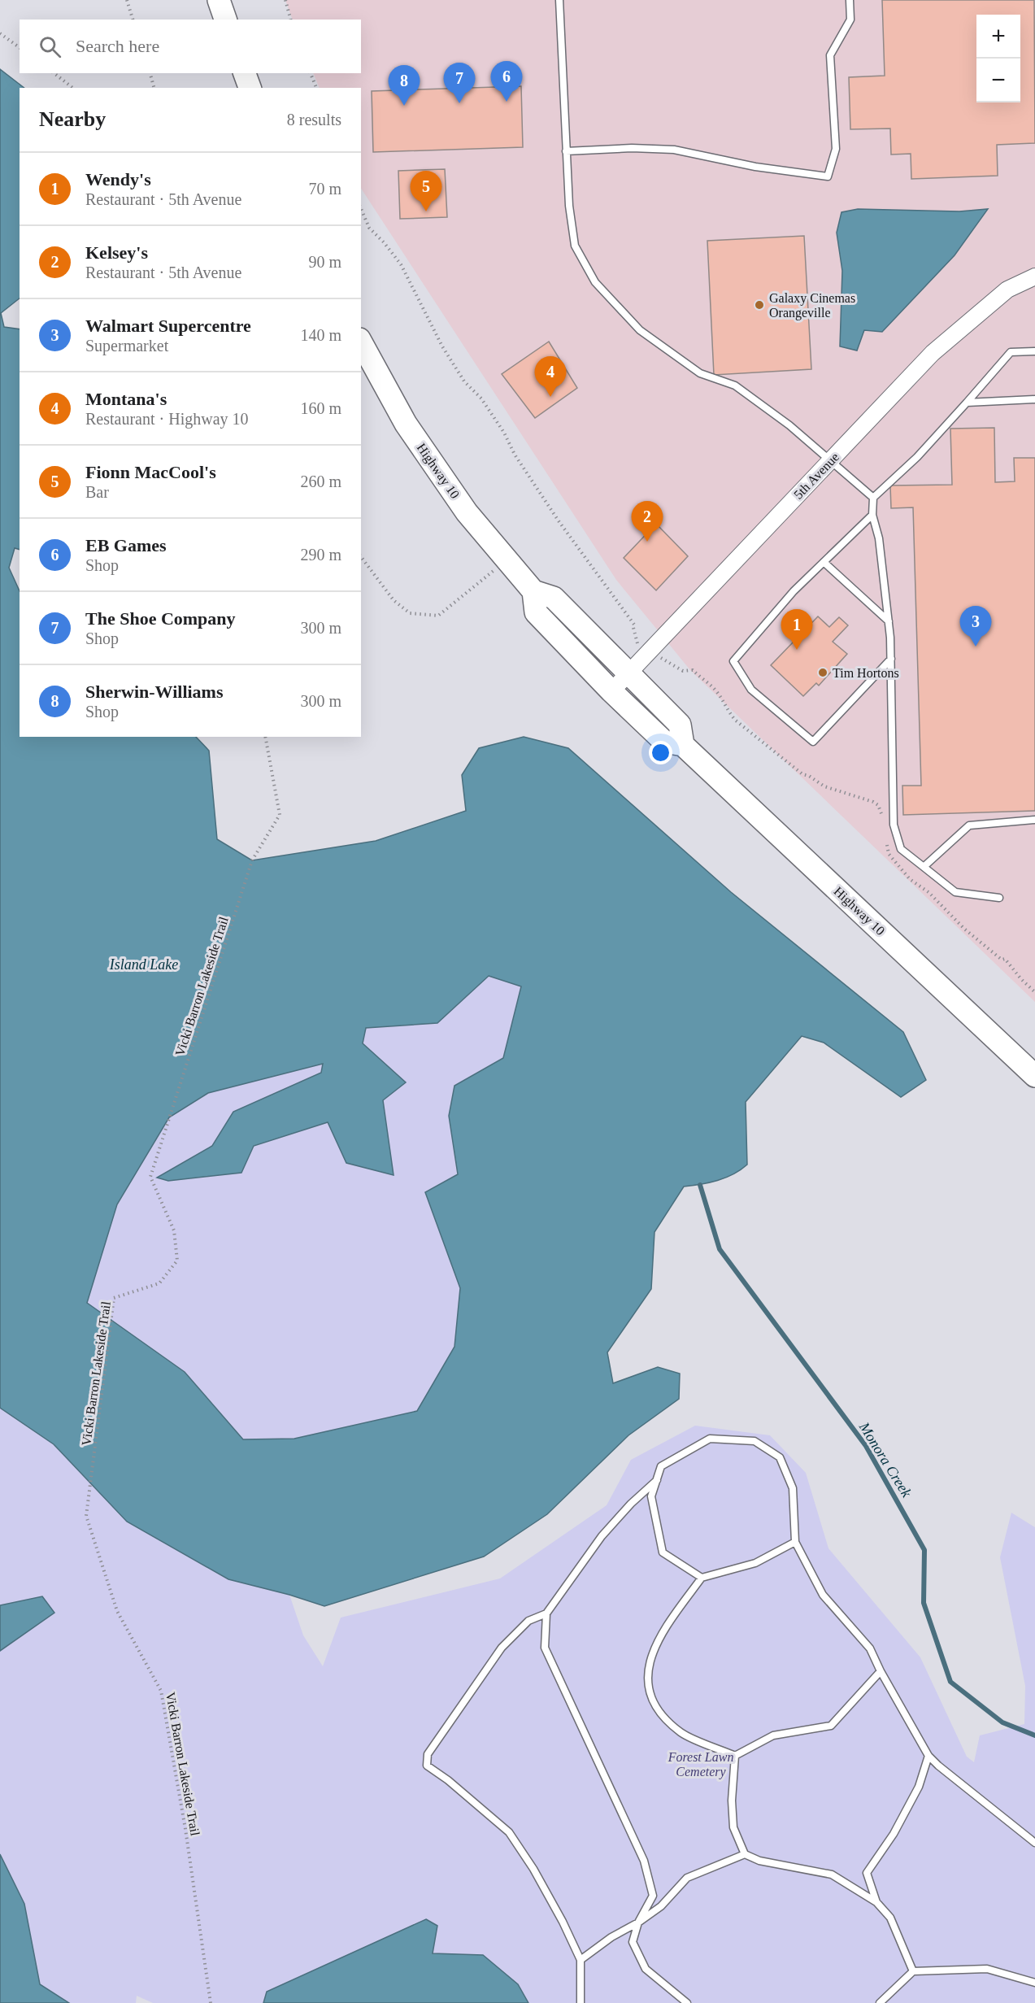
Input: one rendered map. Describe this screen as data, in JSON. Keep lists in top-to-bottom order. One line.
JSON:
{"streets":{"highway":["Highway 10"],"street":["5th Avenue"],"path":["Vicki Barron Lakeside Trail"]},"crossings":[["Highway 10","5th Avenue"]],"water":["Island Lake","Monora Creek"],"parks":["Forest Lawn Cemetery"],"places":["Galaxy Cinemas Orangeville","Tim Hortons"],"page":{"map_buttons":["+","−"],"search":"Search here","pins":["6","7","8","5","4","2","3","1"],"heading":["Nearby","8 results"],"list":[{"mark":"1","name":"Wendy's","note":"Restaurant · 5th Avenue","value":"70 m"},{"mark":"2","name":"Kelsey's","note":"Restaurant · 5th Avenue","value":"90 m"},{"mark":"3","name":"Walmart Supercentre","note":"Supermarket","value":"140 m"},{"mark":"4","name":"Montana's","note":"Restaurant · Highway 10","value":"160 m"},{"mark":"5","name":"Fionn MacCool's","note":"Bar","value":"260 m"},{"mark":"6","name":"EB Games","note":"Shop","value":"290 m"},{"mark":"7","name":"The Shoe Company","note":"Shop","value":"300 m"},{"mark":"8","name":"Sherwin-Williams","note":"Shop","value":"300 m"}]}}
